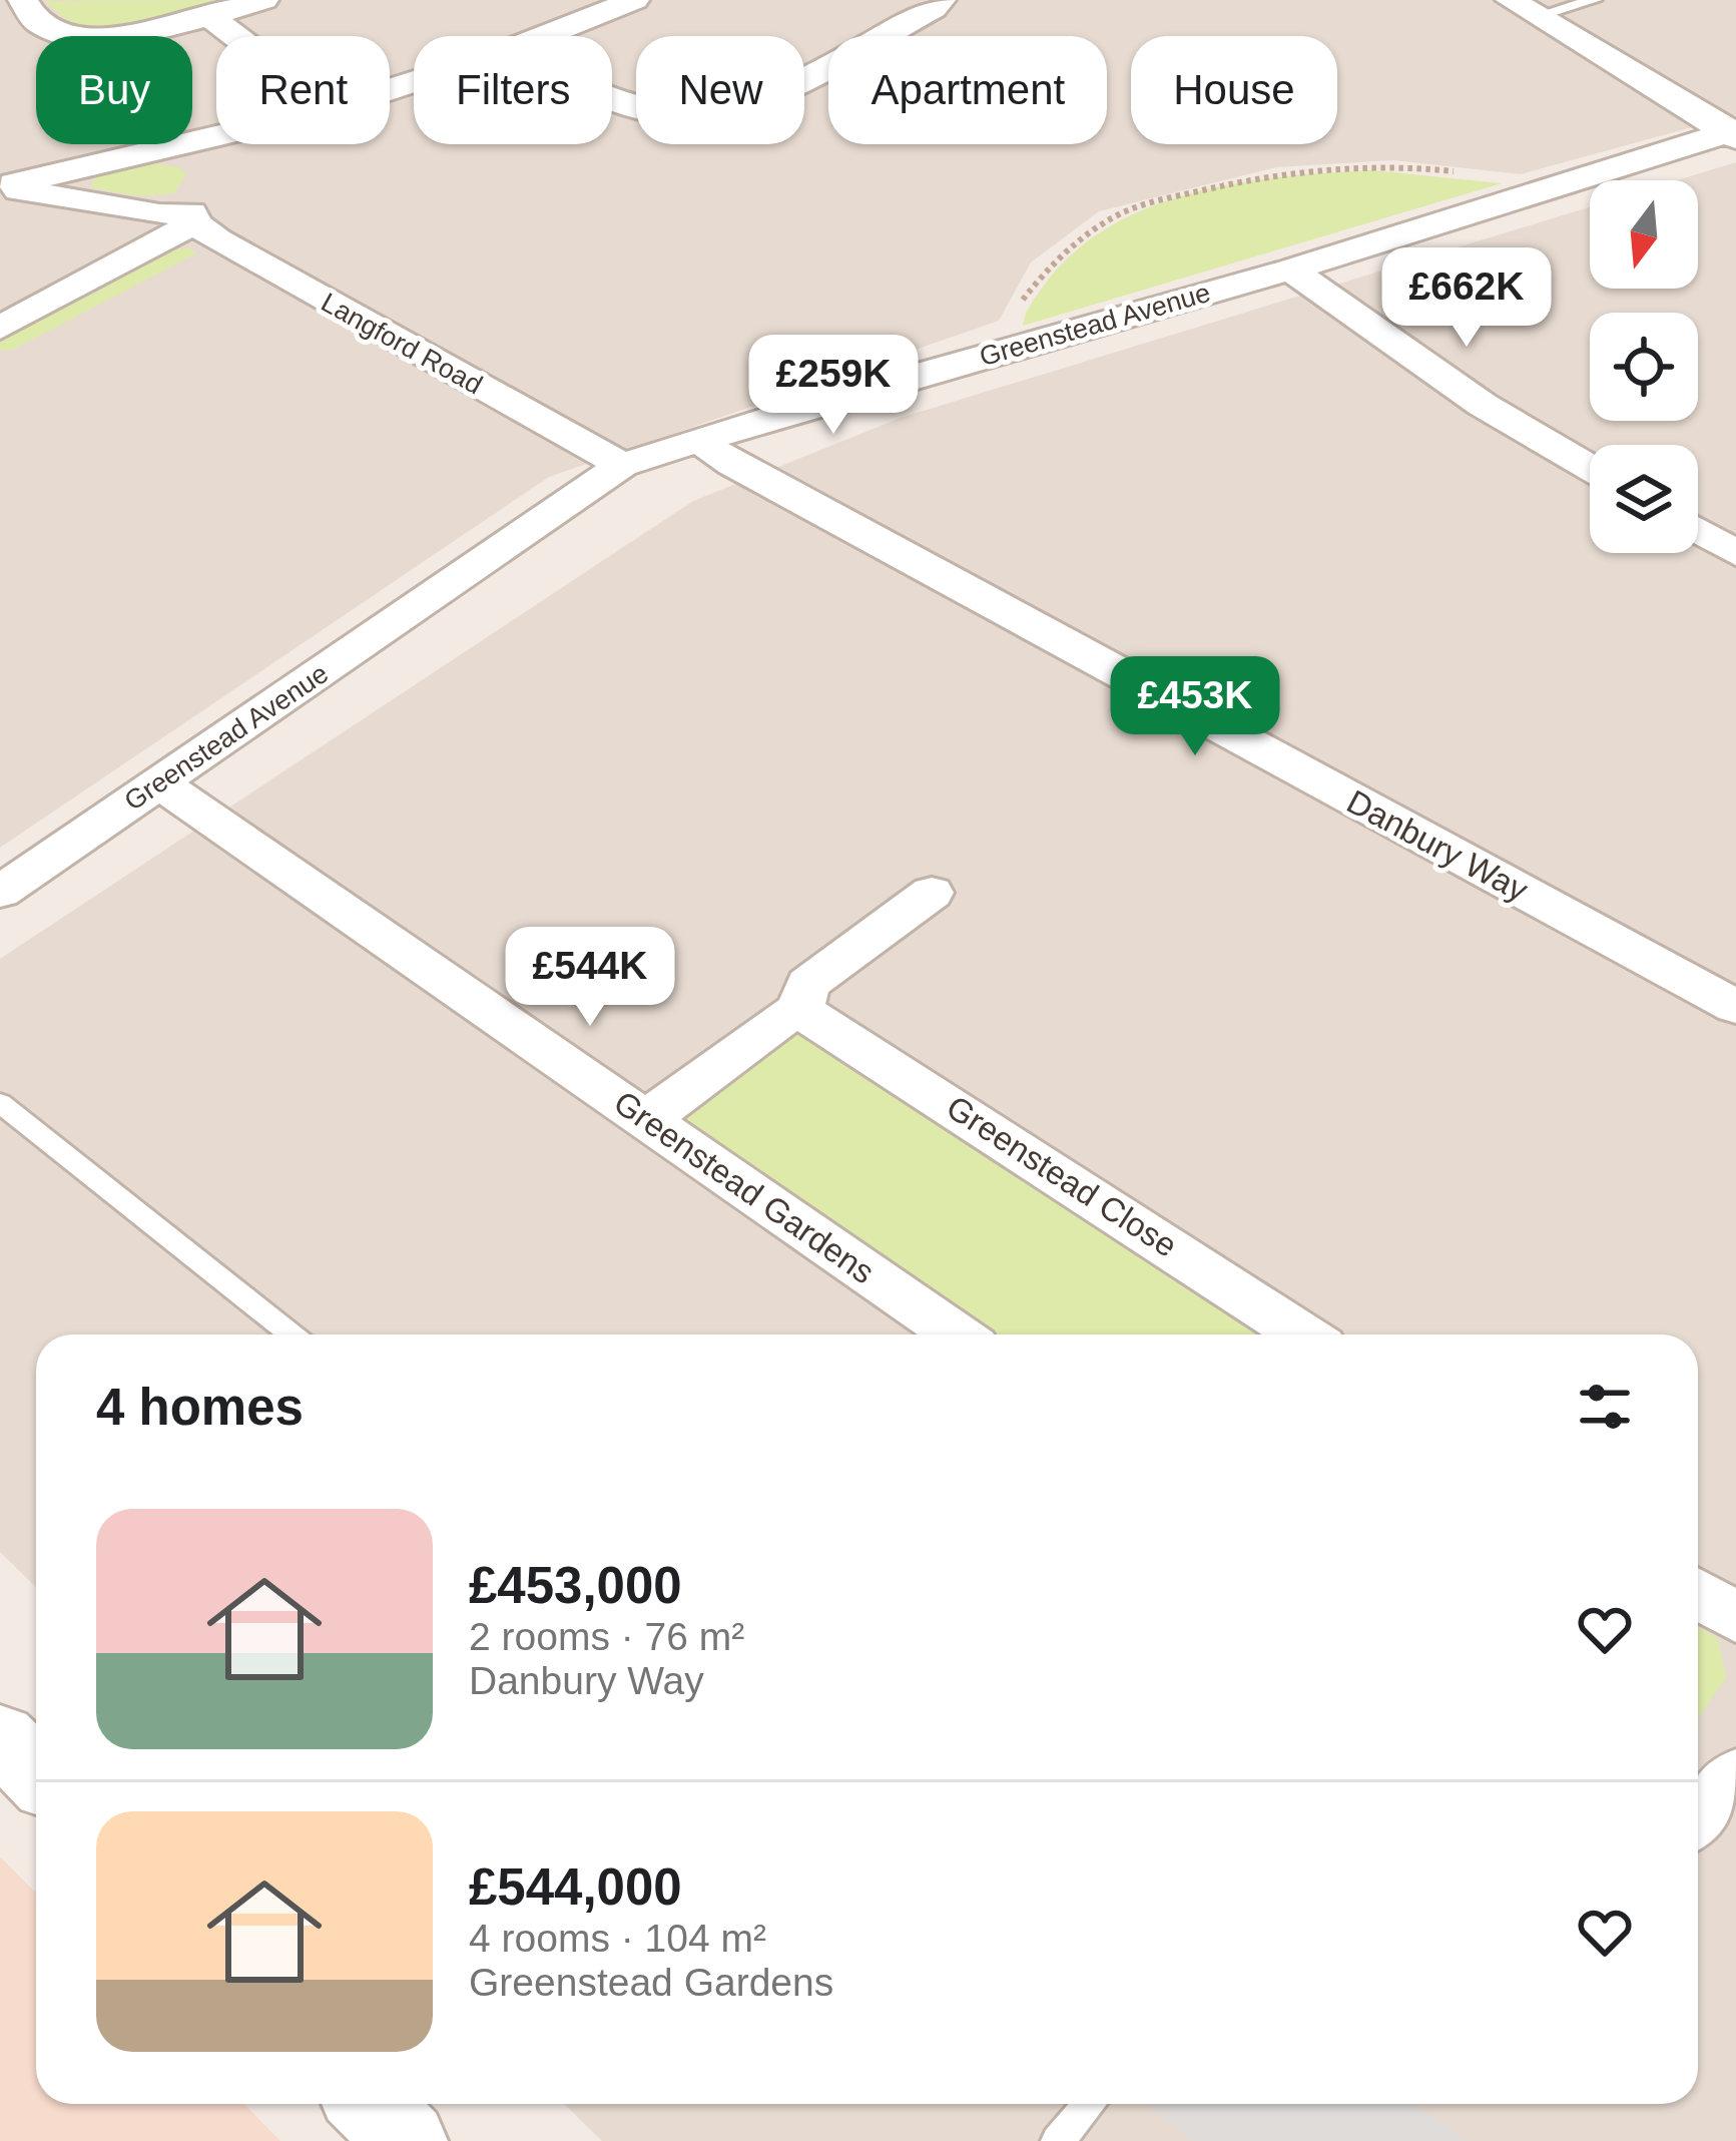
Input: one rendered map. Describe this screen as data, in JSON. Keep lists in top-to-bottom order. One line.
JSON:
{"streets":{"street":["Greenstead Avenue","Langford Road","Danbury Way","Greenstead Close","Greenstead Gardens"]},"crossings":[["Greenstead Avenue","Langford Road"],["Greenstead Avenue","Danbury Way"],["Greenstead Avenue","Greenstead Gardens"]],"north":"bottom","page":{"chip":["Buy","Rent","Filters","New","Apartment","House"],"price":["£662K","£259K","£453K","£544K"],"heading":"4 homes","list":[{"name":"£453,000","note":"2 rooms · 76 m² · Danbury Way"},{"name":"£544,000","note":"4 rooms · 104 m² · Greenstead Gardens"}]}}
